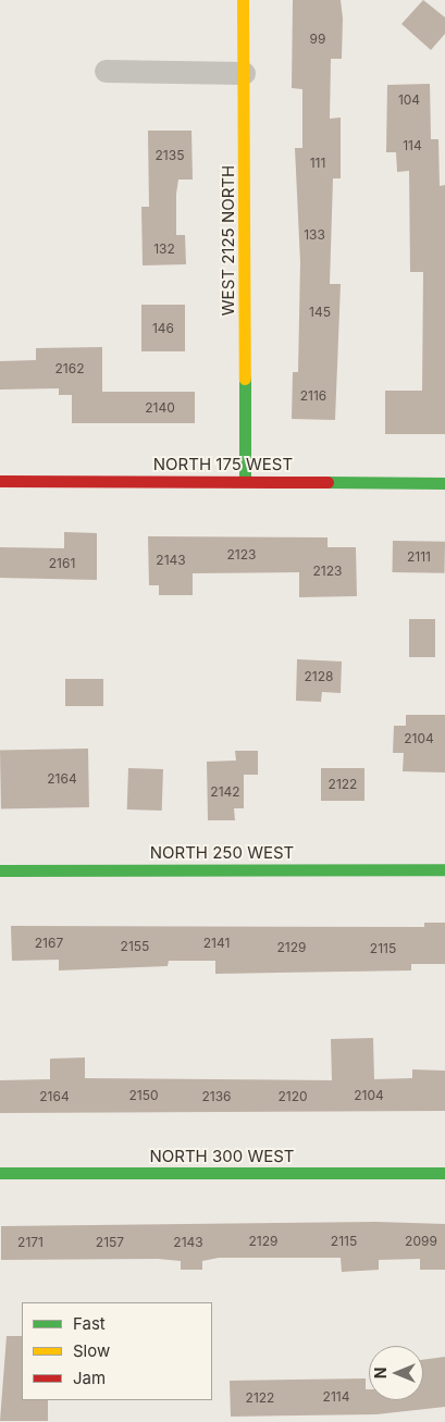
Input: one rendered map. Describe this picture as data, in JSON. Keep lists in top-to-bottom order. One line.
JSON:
{"streets":{"street":["WEST 2125 NORTH","NORTH 175 WEST","NORTH 250 WEST","NORTH 300 WEST"]},"crossings":[["WEST 2125 NORTH","NORTH 175 WEST"]],"house_numbers":["99","104","114","2135","111","133","132","145","146","2162","2116","2140","2123","2111","2143","2161","2123","2128","2104","2164","2122","2142","2167","2141","2155","2129","2115","2150","2104","2164","2136","2120","2129","2115","2099","2171","2157","2143","2114","2122"],"legend":["Fast","Slow","Jam"],"north":"left"}
